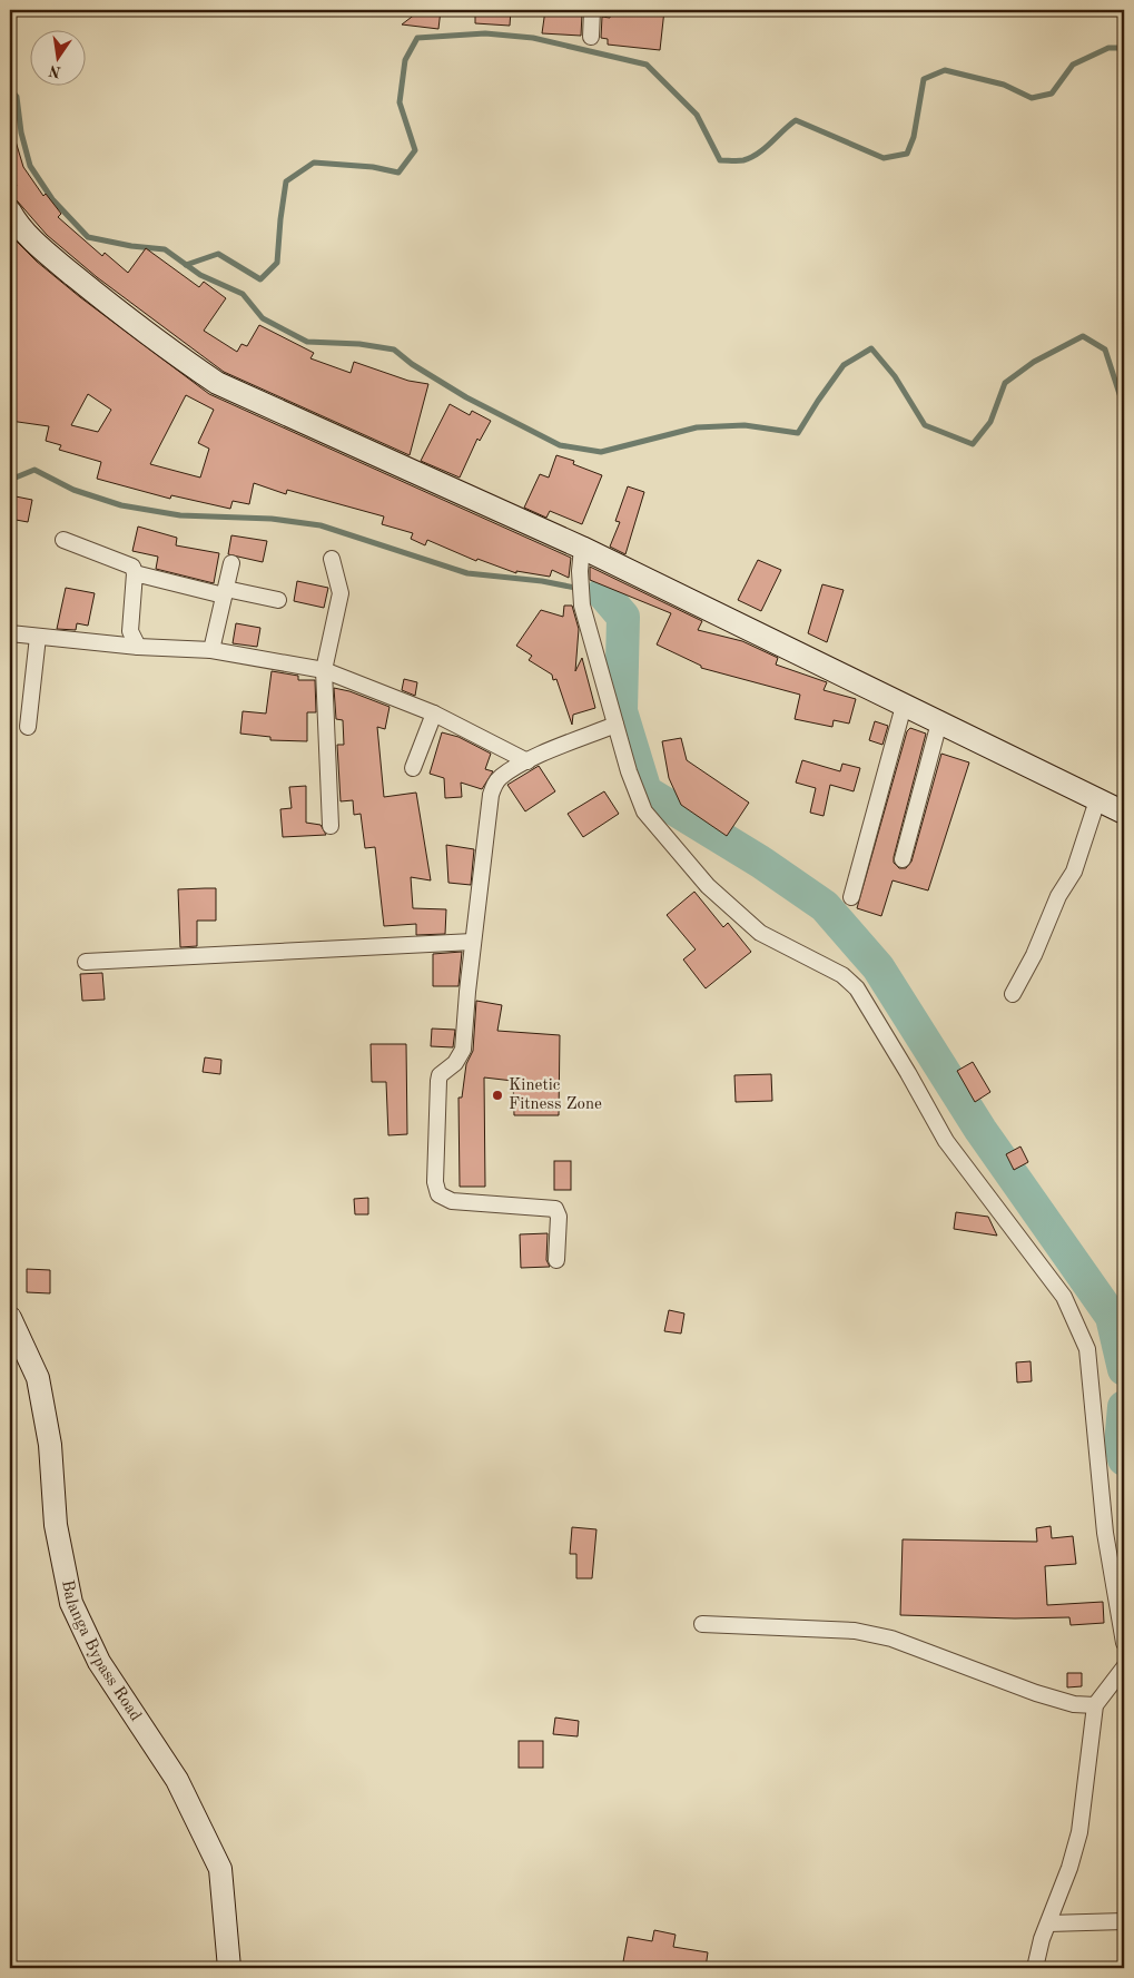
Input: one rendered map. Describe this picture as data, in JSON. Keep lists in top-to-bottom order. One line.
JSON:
{"streets":{"street":["Balanga Bypass Road"]},"places":["Kinetic Fitness Zone"],"north":"bottom"}
